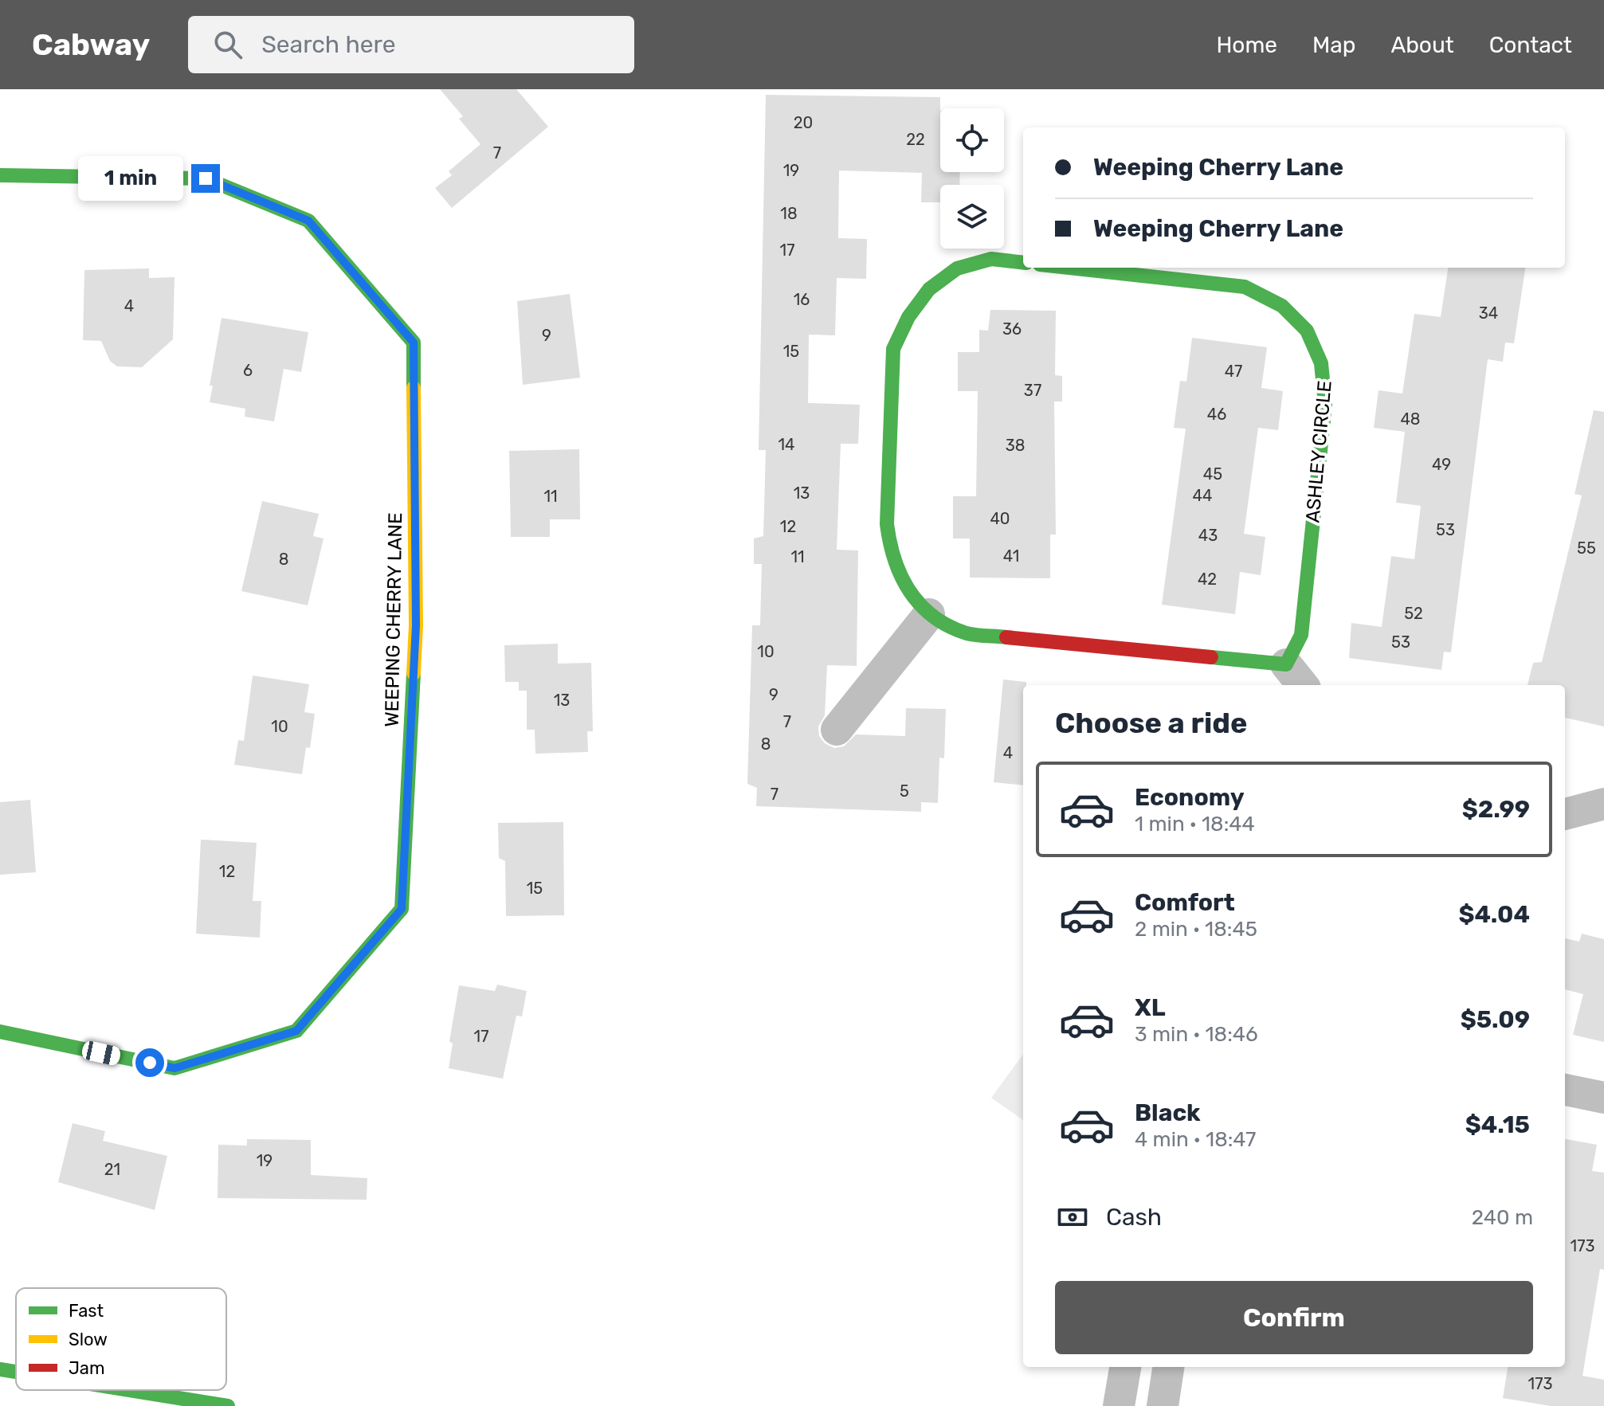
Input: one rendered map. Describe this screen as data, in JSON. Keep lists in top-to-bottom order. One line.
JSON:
{"streets":{"street":["ASHLEY CIRCLE","WEEPING CHERRY LANE"]},"house_numbers":["20","22","7","19","18","17","16","4","34","36","9","15","6","47","37","46","48","14","38","49","45","13","44","11","40","12","53","43","55","41","11","8","42","52","53","10","9","13","7","10","8","4","5","7","12","15","17","19","21","173","173"],"legend":["Fast","Slow","Jam"],"page":{"header":"Cabway","search":"Search here","nav":["Home","Map","About","Contact"],"banner":["Weeping Cherry Lane","Weeping Cherry Lane"],"bubble":"1 min","heading":"Choose a ride","list":[{"name":"Economy","note":"1 min · 18:44","value":"$2.99"},{"name":"Comfort","note":"2 min · 18:45","value":"$4.04"},{"name":"XL","note":"3 min · 18:46","value":"$5.09"},{"name":"Black","note":"4 min · 18:47","value":"$4.15"}],"pay":["Cash","240 m"],"buttons":"Confirm"}}
